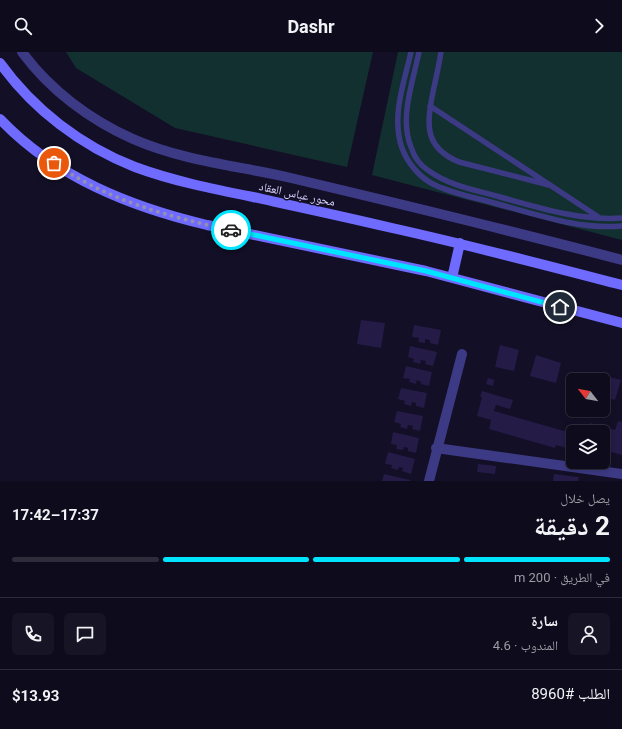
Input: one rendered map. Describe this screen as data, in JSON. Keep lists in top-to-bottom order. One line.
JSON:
{"streets":{"main road":["محور عباس العقاد"]},"north":"top left","page":{"header":"Dashr","heading":["2 دقيقة","يصل خلال","17:37–17:42"],"panel":["سارة","المندوب · 4.6","الطلب #8960","$13.93"],"bar":"في الطريق · 200 m"}}
